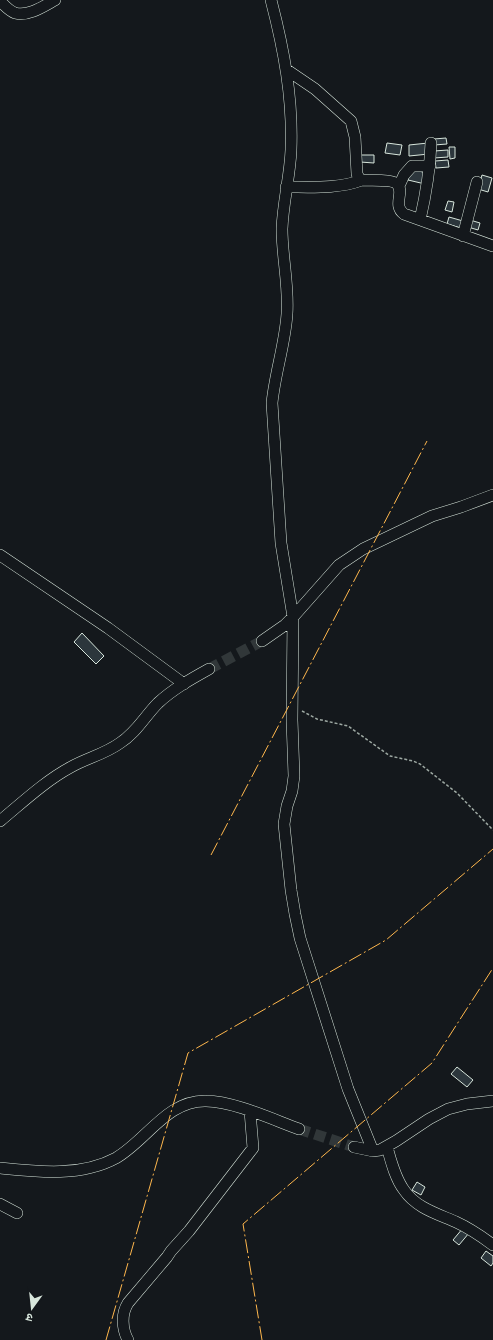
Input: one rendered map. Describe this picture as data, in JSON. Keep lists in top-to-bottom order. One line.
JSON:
{"north":"bottom"}
